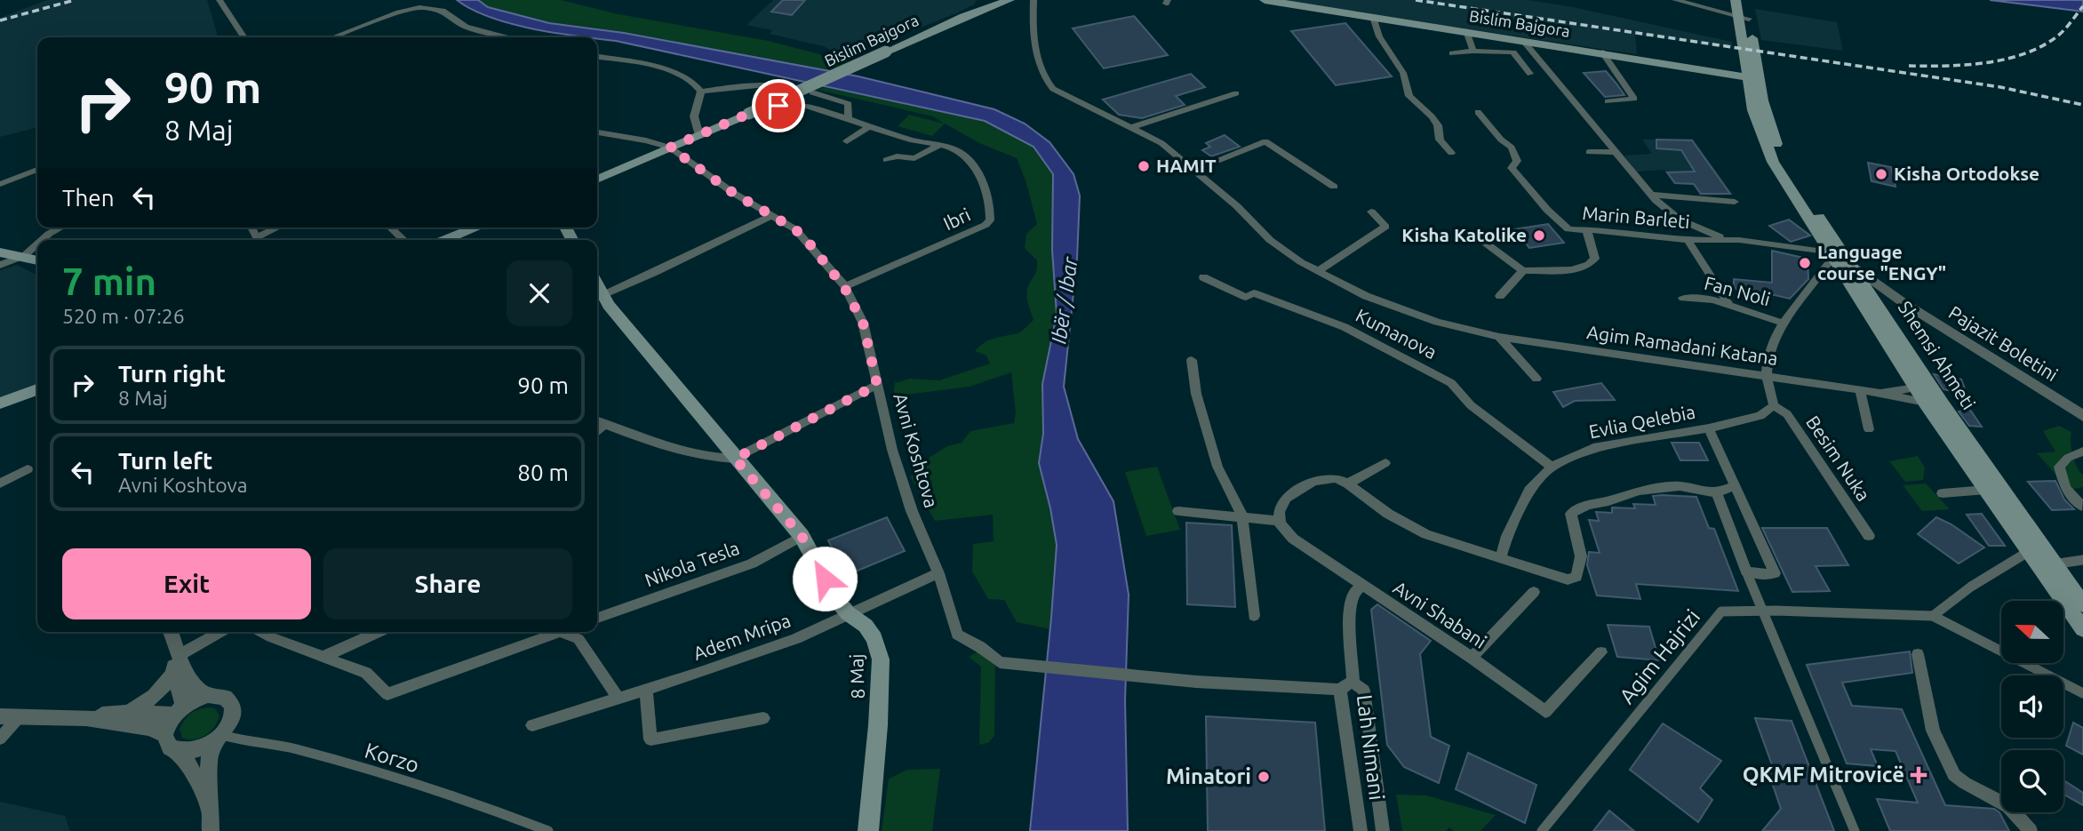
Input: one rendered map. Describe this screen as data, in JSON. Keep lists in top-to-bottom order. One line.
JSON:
{"streets":{"main road":["Bislim Bajgora","Shemsi Ahmeti","8 Maj"],"street":["Marin Barleti","Ibri","Fan Noli","Kumanova","Pajazit Boletini","Agim Ramadani Katana","Evlia Qelebia","Avni Koshtova","Besim Nuka","Nikola Tesla","Avni Shabani","Adem Mripa","Agim Hajrizi","Lah Nimani","Korzo"]},"crossings":[["Bislim Bajgora","Ibri"],["Bislim Bajgora","Shemsi Ahmeti"],["Bislim Bajgora","Avni Koshtova"],["Marin Barleti","Shemsi Ahmeti"],["Ibri","Avni Koshtova"],["Fan Noli","Pajazit Boletini"],["Fan Noli","Agim Ramadani Katana"],["Fan Noli","Shemsi Ahmeti"],["Kumanova","Evlia Qelebia"],["Pajazit Boletini","Shemsi Ahmeti"],["Agim Ramadani Katana","Shemsi Ahmeti"],["Evlia Qelebia","Besim Nuka"],["Avni Koshtova","Adem Mripa"],["Avni Koshtova","Lah Nimani"],["Nikola Tesla","8 Maj"],["Adem Mripa","8 Maj"]],"water":["Ibër / Ibar"],"places":{"other":["HAMIT","Kisha Ortodokse","Kisha Katolike","Language course \"ENGY\"","Minatori"],"health":["QKMF Mitrovicë"]},"north":"left","page":{"turn":["90 m","8 Maj"],"then":"Then","heading":["7 min","520 m · 07:26"],"list":[{"name":"Turn right","note":"8 Maj","value":"90 m"},{"name":"Turn left","note":"Avni Koshtova","value":"80 m"}],"buttons":["Exit","Share"]}}
